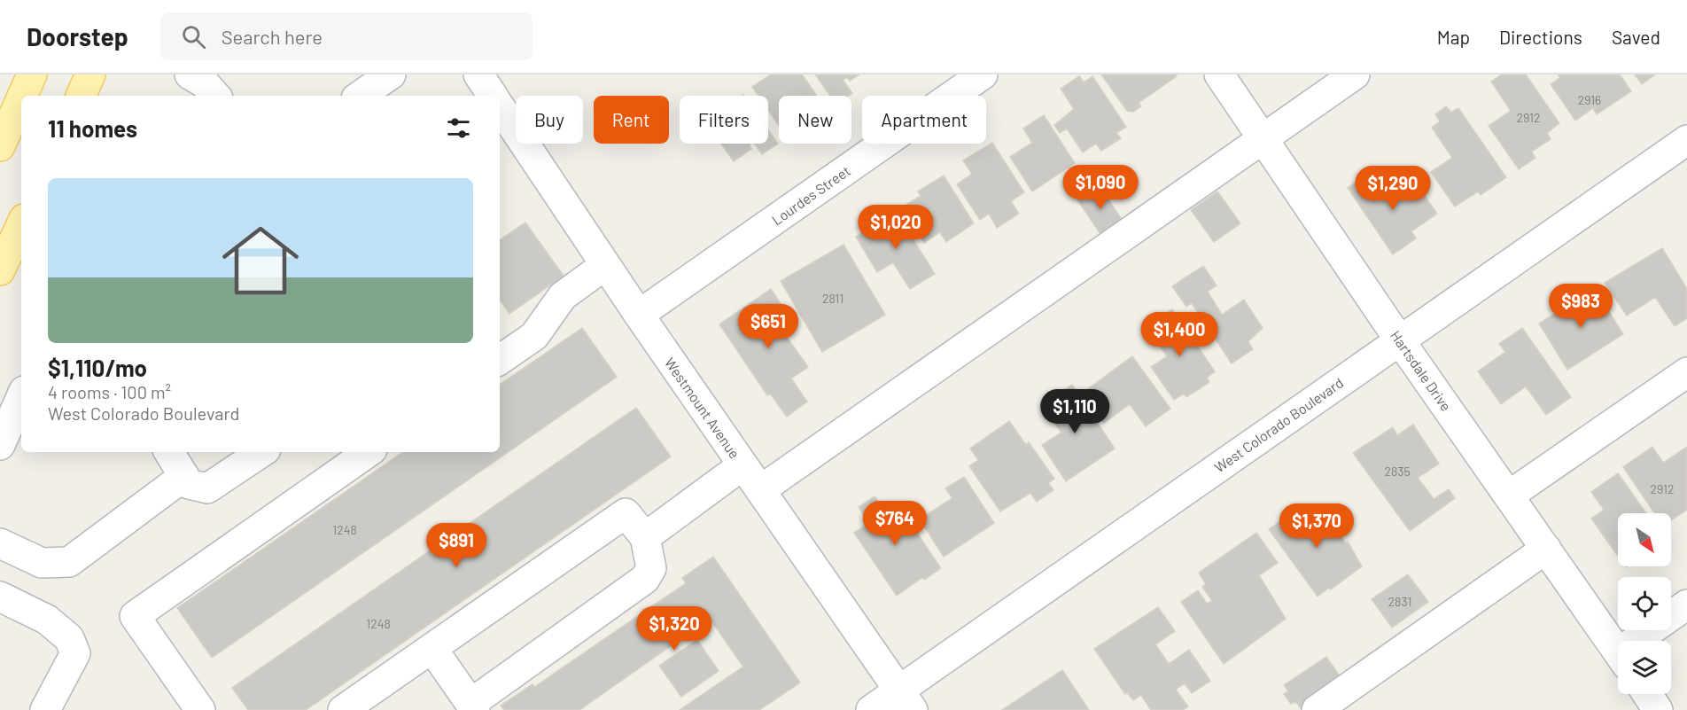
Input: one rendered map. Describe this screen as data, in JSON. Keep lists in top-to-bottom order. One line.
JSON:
{"streets":{"street":["Lourdes Street","Hartsdale Drive","Westmount Avenue","West Colorado Boulevard"]},"crossings":[["Lourdes Street","Westmount Avenue"],["Hartsdale Drive","West Colorado Boulevard"],["Westmount Avenue","West Colorado Boulevard"]],"house_numbers":["2916","2912","2811","2835","2912","1248","2831","1248"],"north":"bottom right","page":{"header":"Doorstep","search":"Search here","nav":["Map","Directions","Saved"],"chip":["Buy","Rent","Filters","New","Apartment"],"heading":"11 homes","list":[{"name":"$1,110/mo","note":"4 rooms · 100 m² · West Colorado Boulevard"}],"price":["$1,090","$1,290","$1,020","$983","$651","$1,400","$1,110","$764","$1,370","$891","$1,320"]}}
